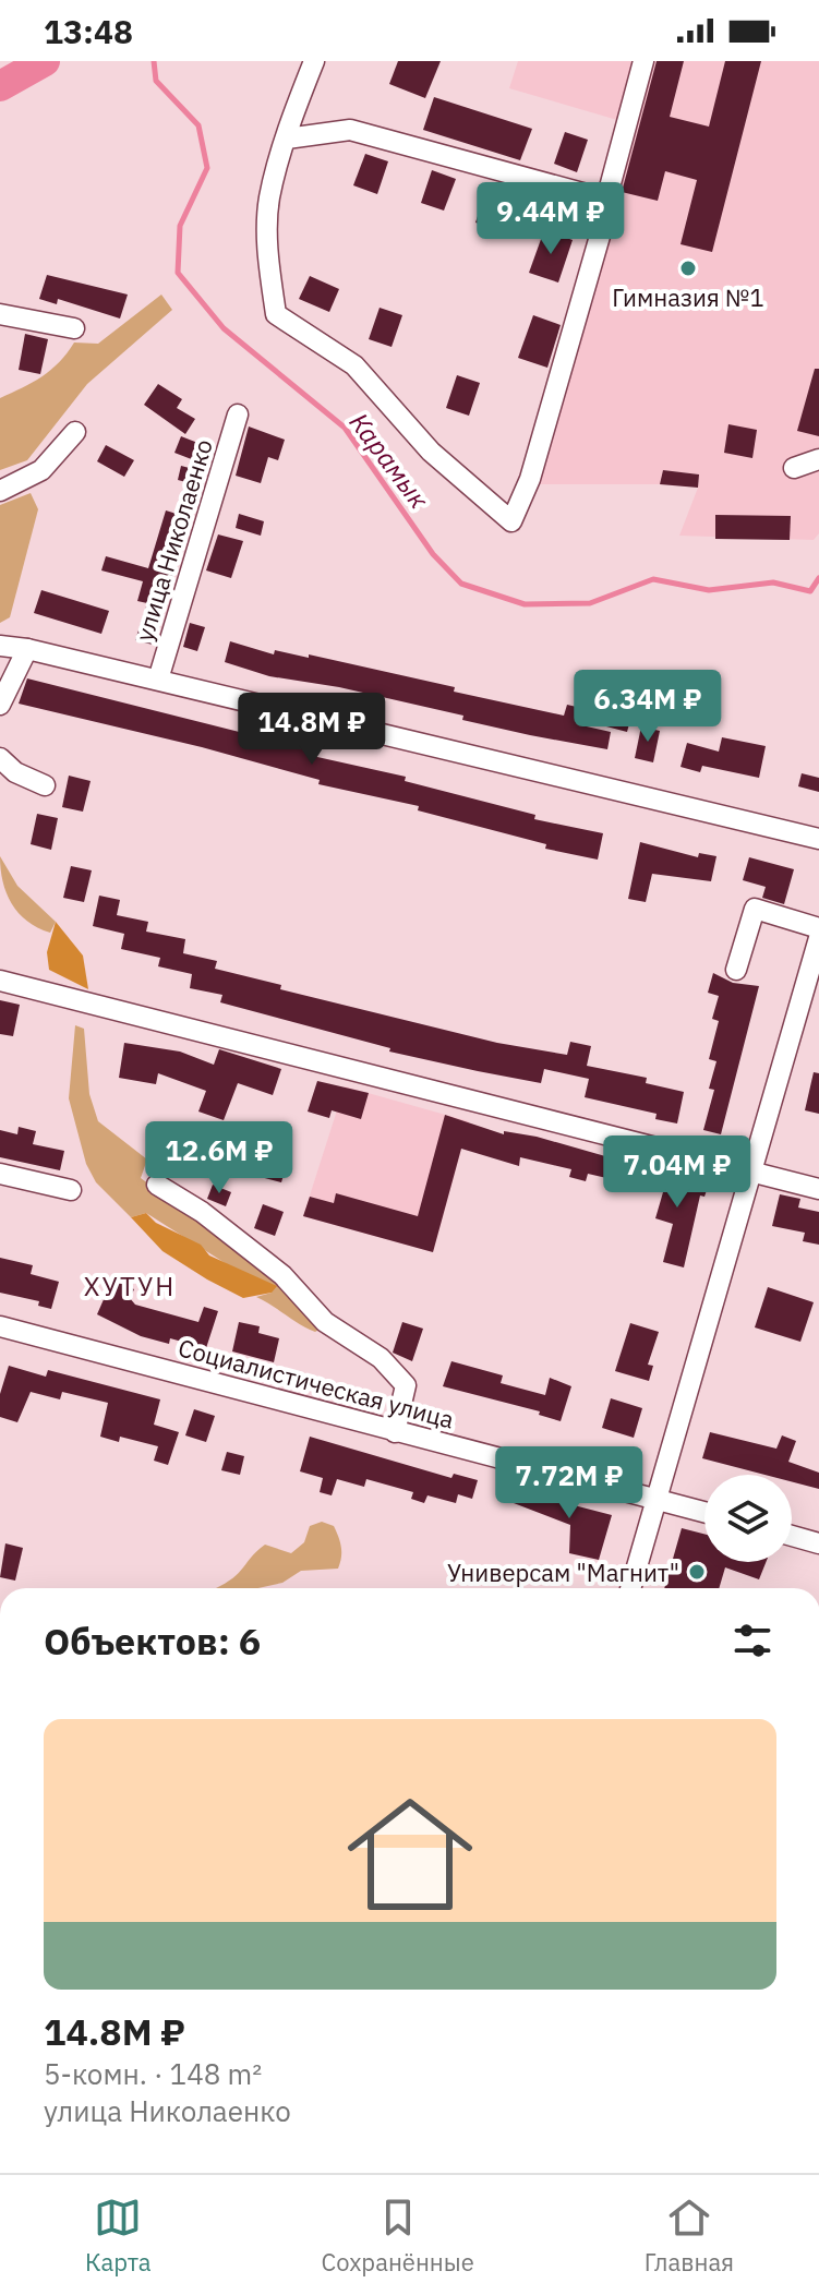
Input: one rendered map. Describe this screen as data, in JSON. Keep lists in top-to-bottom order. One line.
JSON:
{"streets":{"street":["улица Николаенко","Социалистическая улица"]},"districts":["ХУТУН"],"water":["Карамык"],"places":["Гимназия №1","Универсам \"Магнит\""],"page":{"status":"13:48","price":["9.44M ₽","6.34M ₽","14.8M ₽","12.6M ₽","7.04M ₽","7.72M ₽"],"heading":"Объектов: 6","list":[{"name":"14.8M ₽","note":"5-комн. · 148 m² · улица Николаенко"}],"tabs":["Карта","Сохранённые","Главная"]}}
